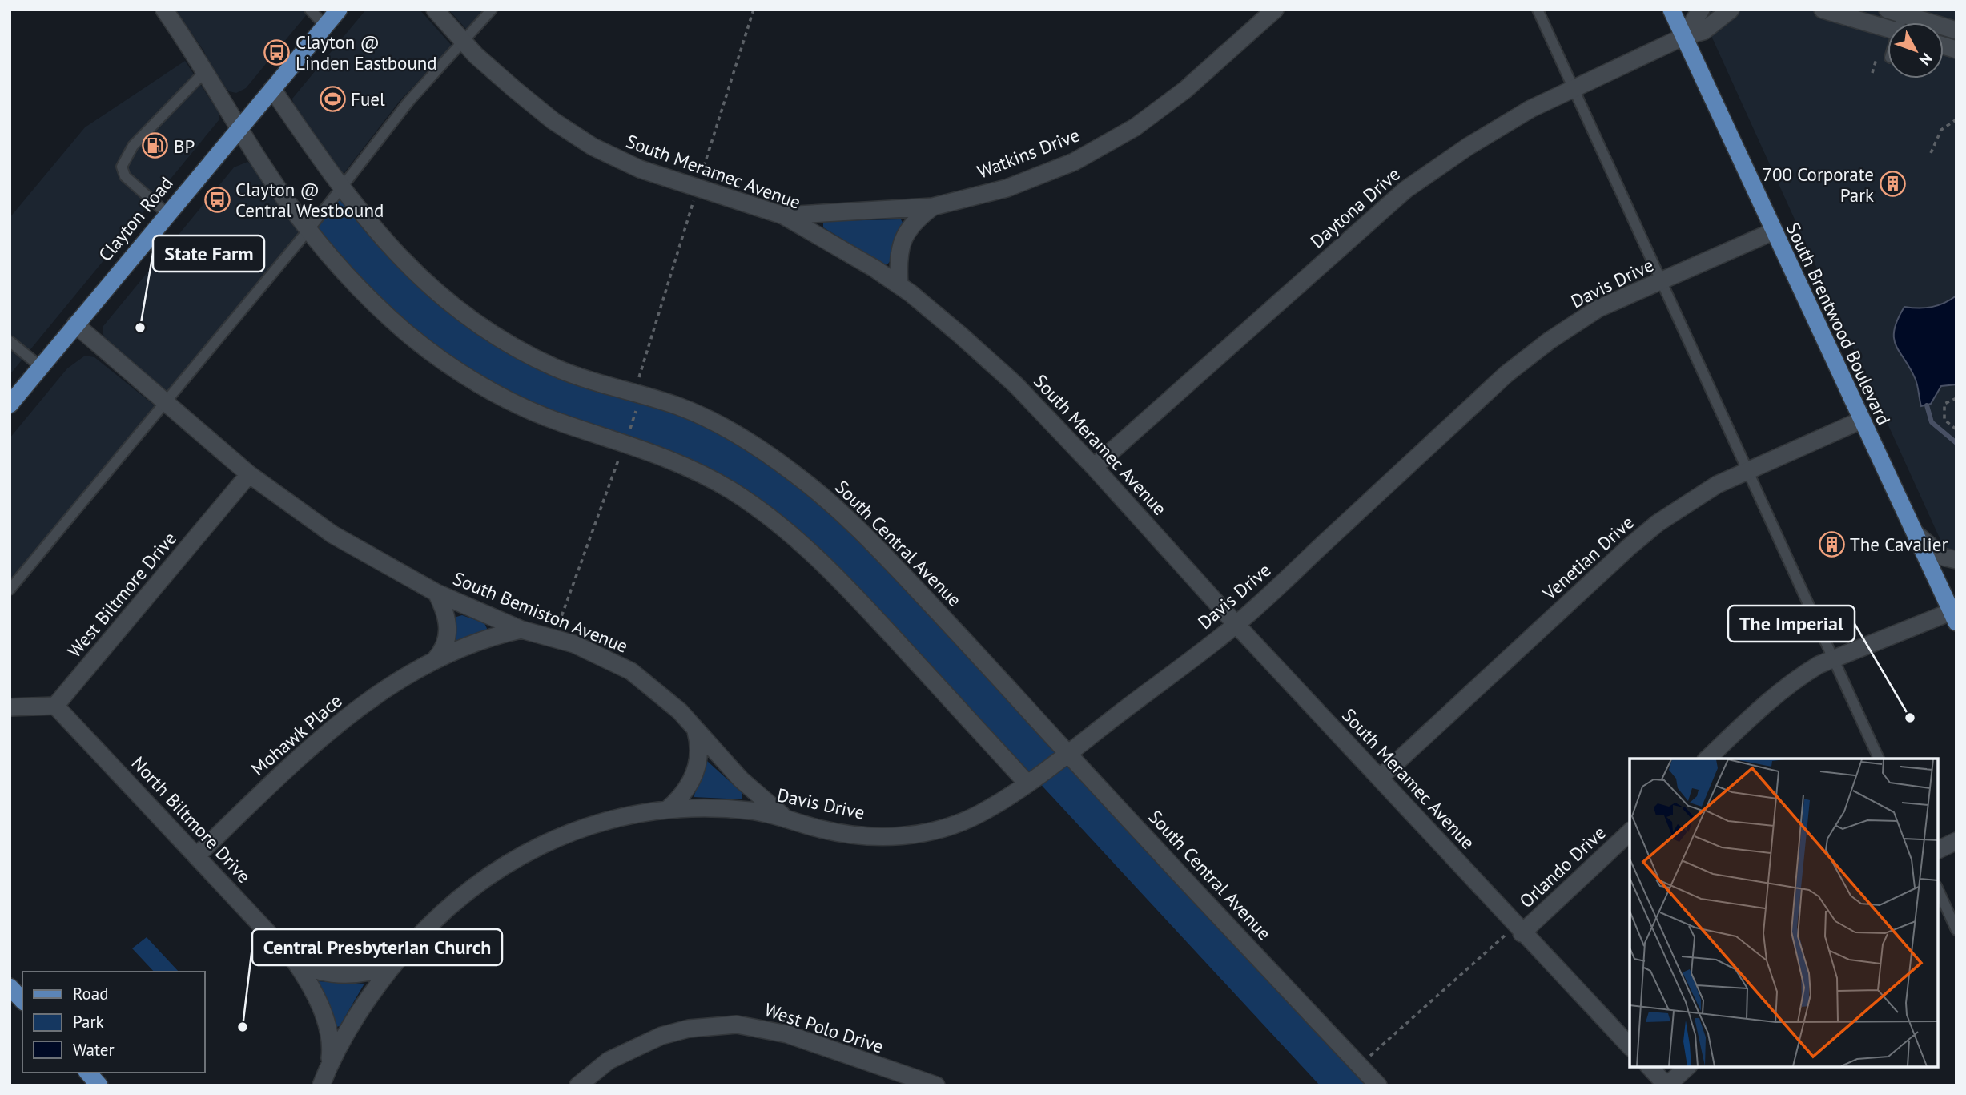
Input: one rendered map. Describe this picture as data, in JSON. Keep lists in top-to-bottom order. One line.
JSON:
{"streets":{"main road":["Clayton Road","South Brentwood Boulevard"],"street":["Watkins Drive","South Meramec Avenue","Daytona Drive","Davis Drive","South Central Avenue","Venetian Drive","West Biltmore Drive","South Bemiston Avenue","Mohawk Place","North Biltmore Drive","Orlando Drive","West Polo Drive"]},"crossings":[["Watkins Drive","South Meramec Avenue"],["South Meramec Avenue","Daytona Drive"],["South Meramec Avenue","Davis Drive"],["South Meramec Avenue","Venetian Drive"],["South Meramec Avenue","Orlando Drive"],["Daytona Drive","South Brentwood Boulevard"],["Clayton Road","South Central Avenue"],["Clayton Road","South Bemiston Avenue"],["Davis Drive","South Brentwood Boulevard"],["Davis Drive","South Central Avenue"],["Davis Drive","South Bemiston Avenue"],["Davis Drive","North Biltmore Drive"],["South Brentwood Boulevard","Venetian Drive"],["West Biltmore Drive","South Bemiston Avenue"],["West Biltmore Drive","North Biltmore Drive"],["South Bemiston Avenue","Mohawk Place"],["Mohawk Place","North Biltmore Drive"]],"places":{"bus stop":["Clayton @ Linden Eastbound","Clayton @ Central Westbound"],"sports":["Fuel"],"fuel station":["BP"],"building":["700 Corporate Park","The Cavalier"],"other":["State Farm","The Imperial","Central Presbyterian Church"]},"legend":["Road","Park","Water"],"north":"bottom right"}
